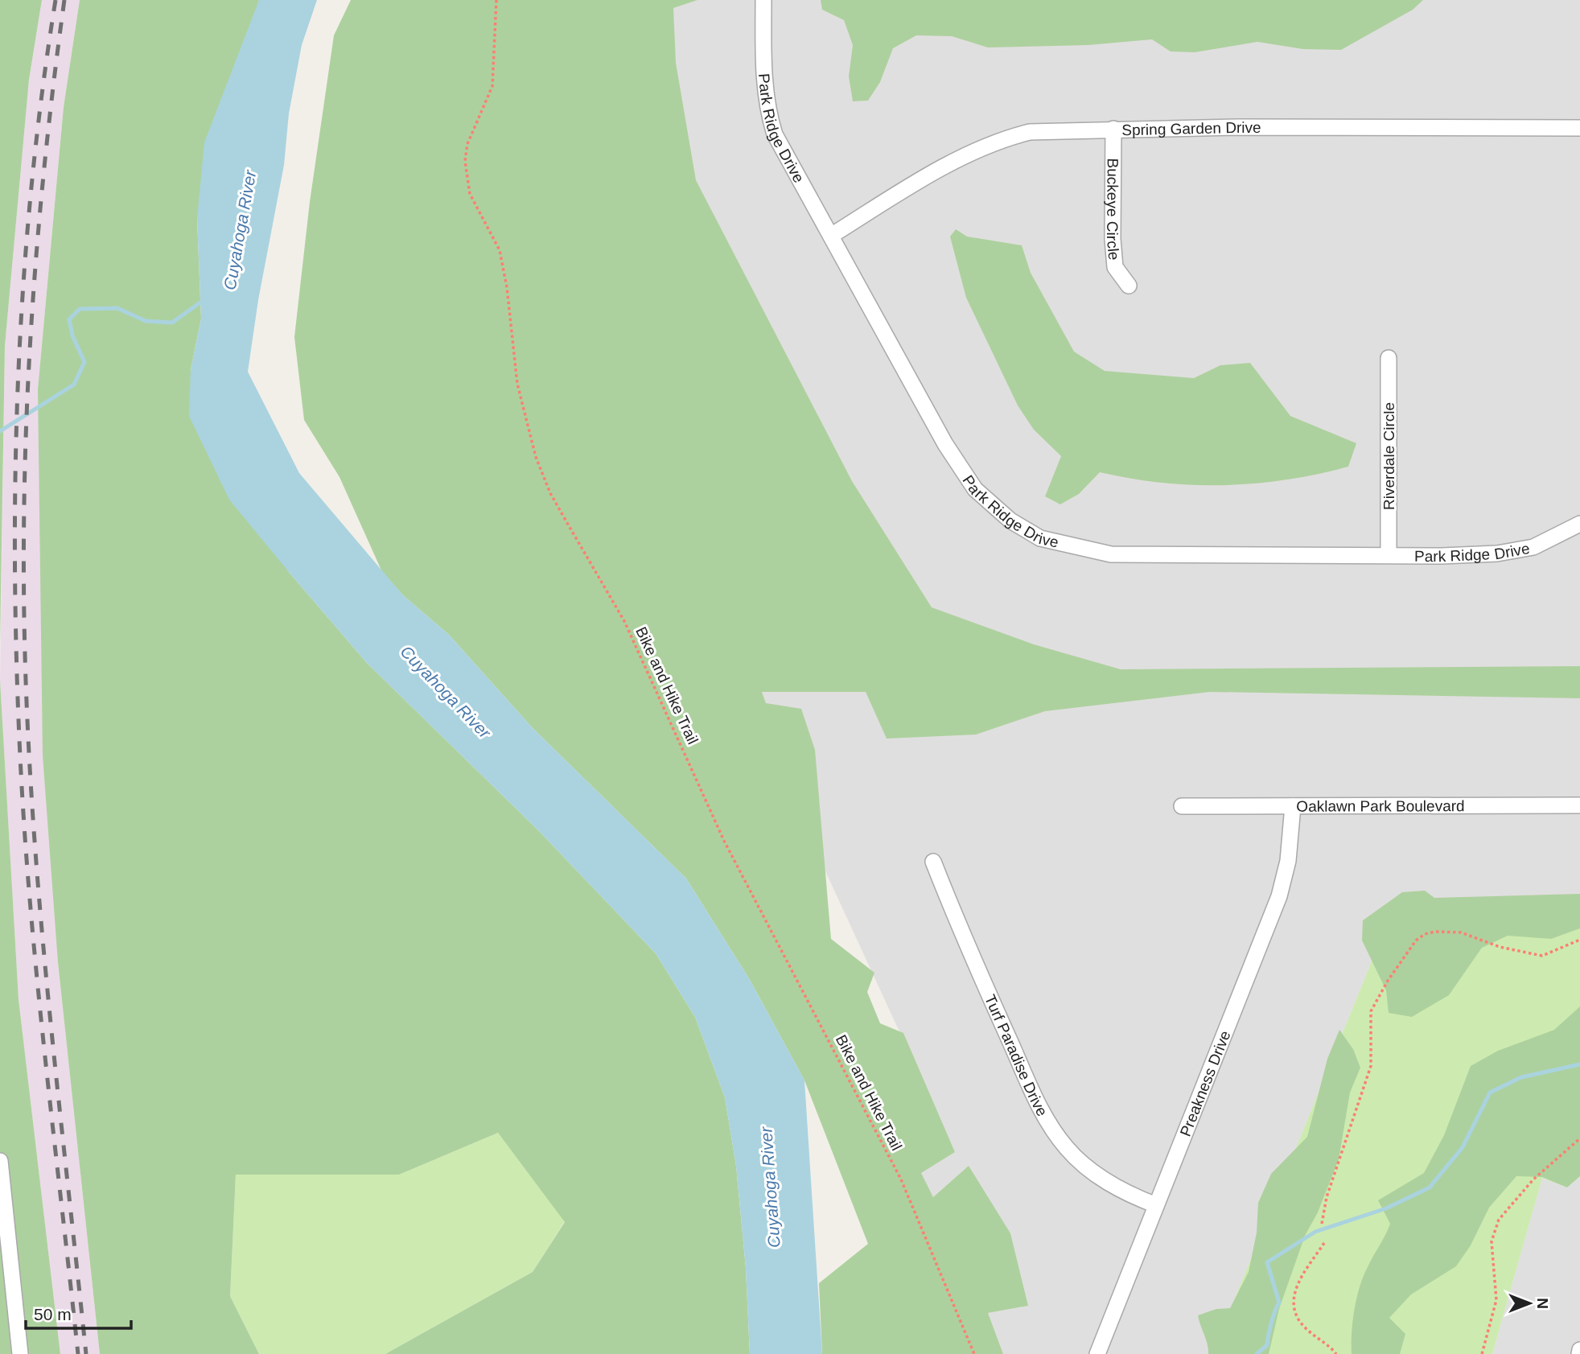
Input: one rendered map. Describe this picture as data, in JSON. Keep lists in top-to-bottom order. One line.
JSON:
{"streets":{"street":["Park Ridge Drive","Spring Garden Drive","Buckeye Circle","Riverdale Circle","Oaklawn Park Boulevard","Turf Paradise Drive","Preakness Drive"],"path":["Bike and Hike Trail"]},"crossings":[["Park Ridge Drive","Spring Garden Drive"],["Park Ridge Drive","Riverdale Circle"],["Spring Garden Drive","Buckeye Circle"],["Oaklawn Park Boulevard","Preakness Drive"],["Turf Paradise Drive","Preakness Drive"]],"water":["Cuyahoga River"],"scale_bar":"50 m","north":"right"}
